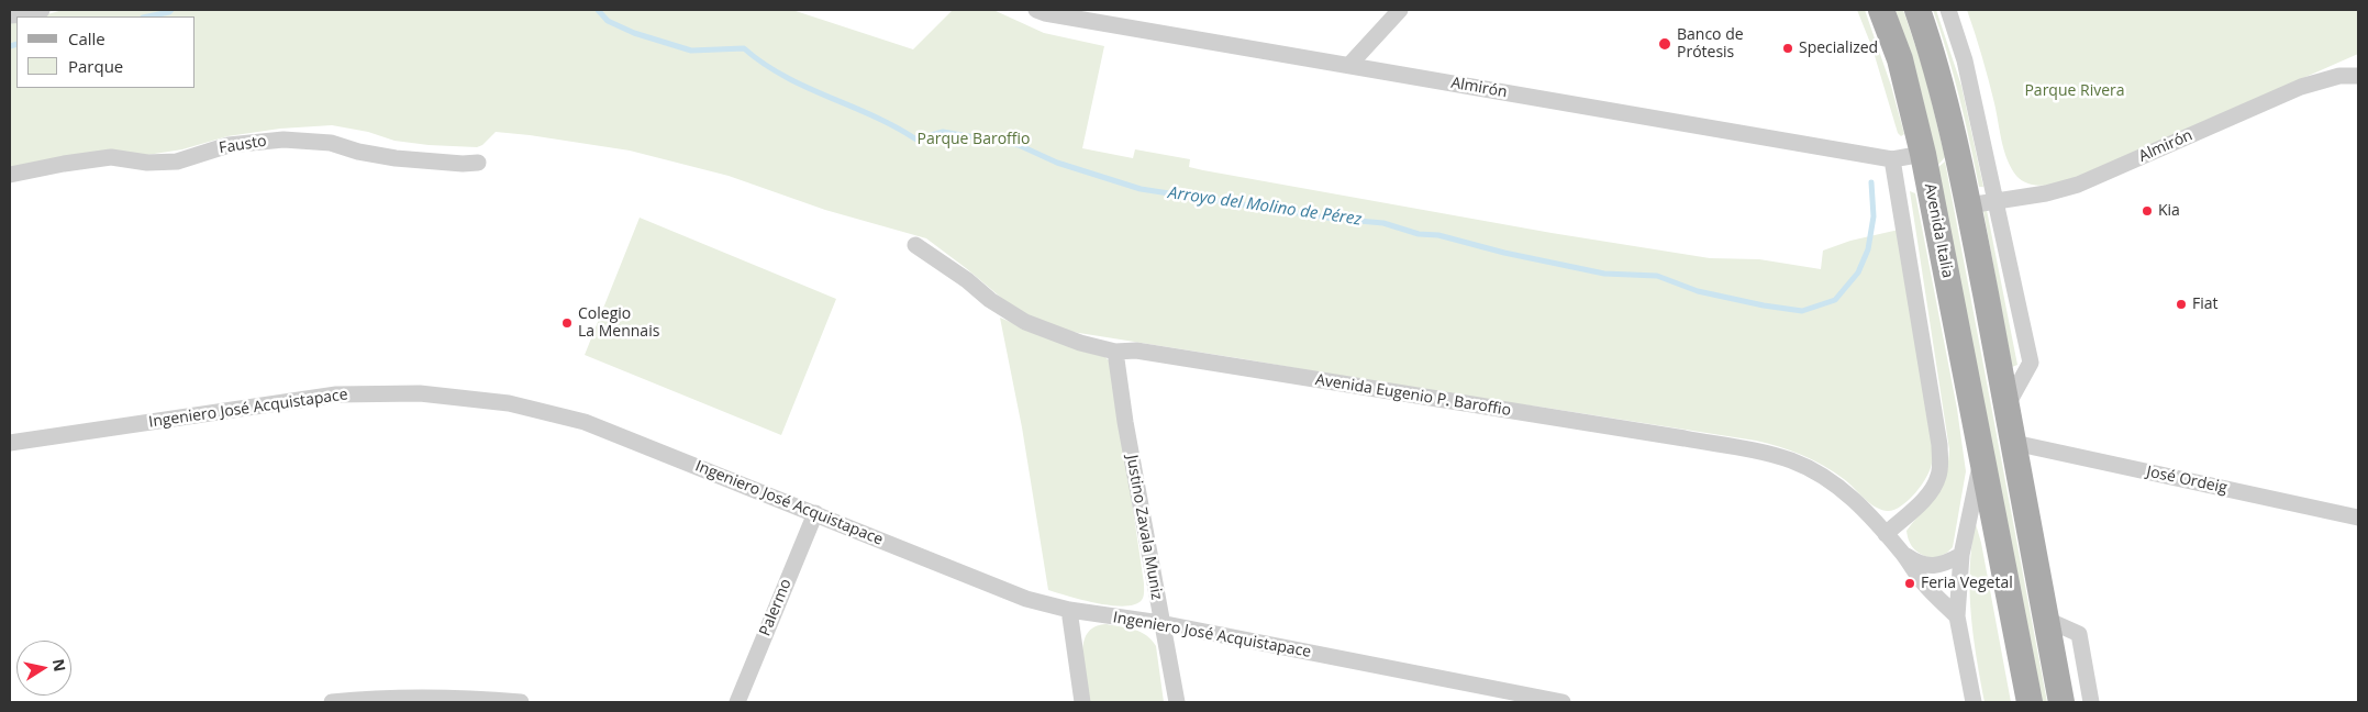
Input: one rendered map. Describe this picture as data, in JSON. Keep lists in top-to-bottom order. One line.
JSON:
{"streets":{"main road":["Avenida Italia"],"street":["Almirón","Fausto","Avenida Eugenio P. Baroffio","Ingeniero José Acquistapace","José Ordeig","Justino Zavala Muniz","Palermo"]},"crossings":[["Almirón","Avenida Italia"],["Avenida Italia","Avenida Eugenio P. Baroffio"],["Avenida Eugenio P. Baroffio","Justino Zavala Muniz"],["Ingeniero José Acquistapace","Justino Zavala Muniz"],["Ingeniero José Acquistapace","Palermo"]],"water":["Arroyo del Molino de Pérez"],"parks":["Parque Rivera","Parque Baroffio"],"places":["Banco de Prótesis","Specialized","Kia","Fiat","Colegio La Mennais","Feria Vegetal"],"legend":["Calle","Parque"],"north":"right"}
